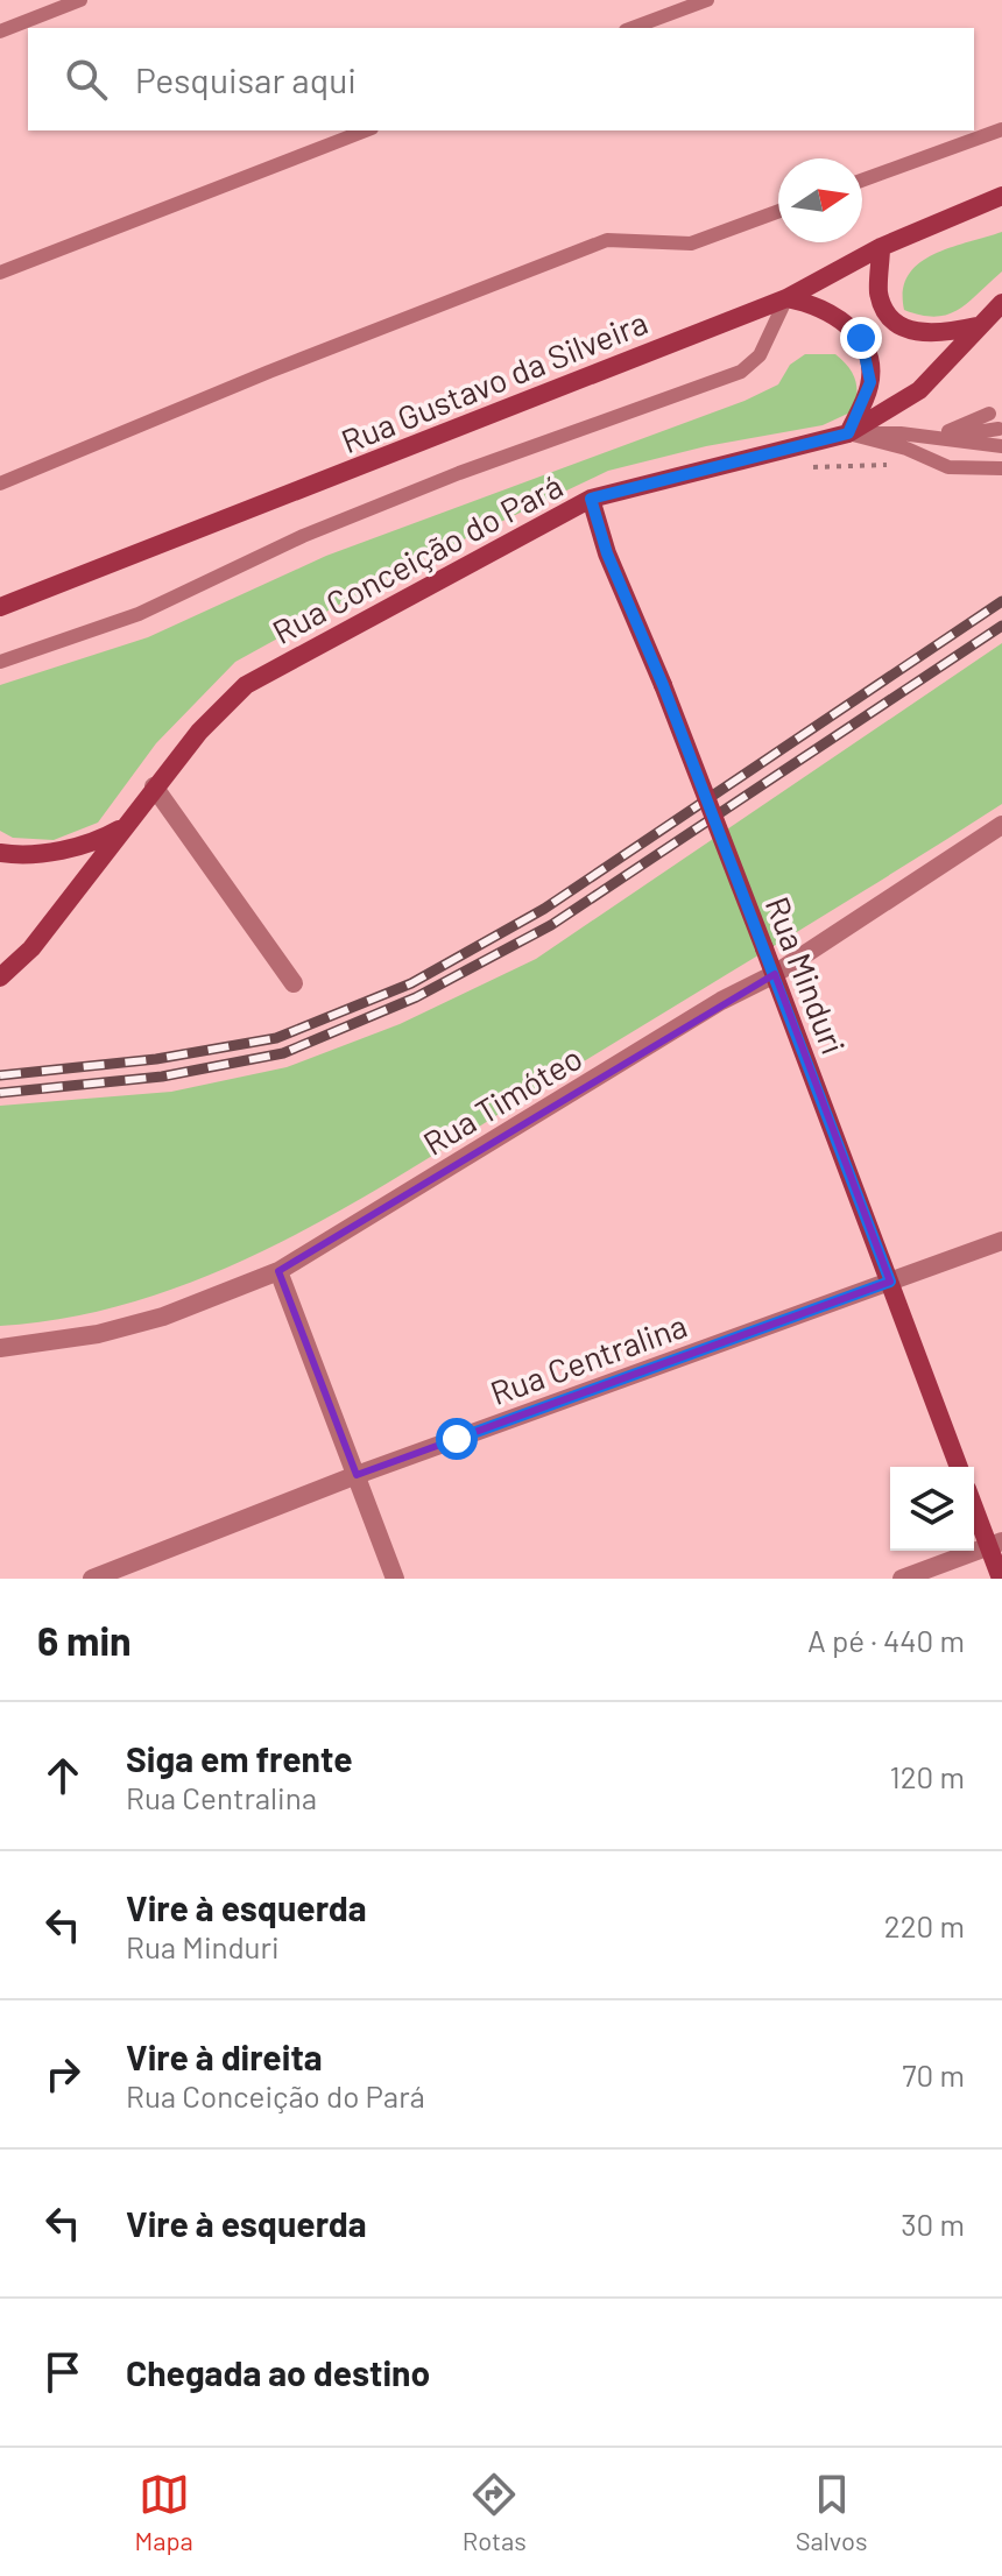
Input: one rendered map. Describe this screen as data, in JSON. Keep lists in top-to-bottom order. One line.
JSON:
{"streets":{"main road":["Rua Gustavo da Silveira","Rua Conceição do Pará","Rua Minduri"],"street":["Rua Timóteo","Rua Centralina"]},"crossings":[["Rua Conceição do Pará","Rua Minduri"],["Rua Minduri","Rua Timóteo"],["Rua Minduri","Rua Centralina"]],"north":"right","page":{"search":"Pesquisar aqui","heading":["6 min","A pé · 440 m"],"list":[["Siga em frente","Rua Centralina","120 m"],["Vire à esquerda","Rua Minduri","220 m"],["Vire à direita","Rua Conceição do Pará","70 m"],["Vire à esquerda","30 m"],"Chegada ao destino"],"nav":["Mapa","Rotas","Salvos"]}}
